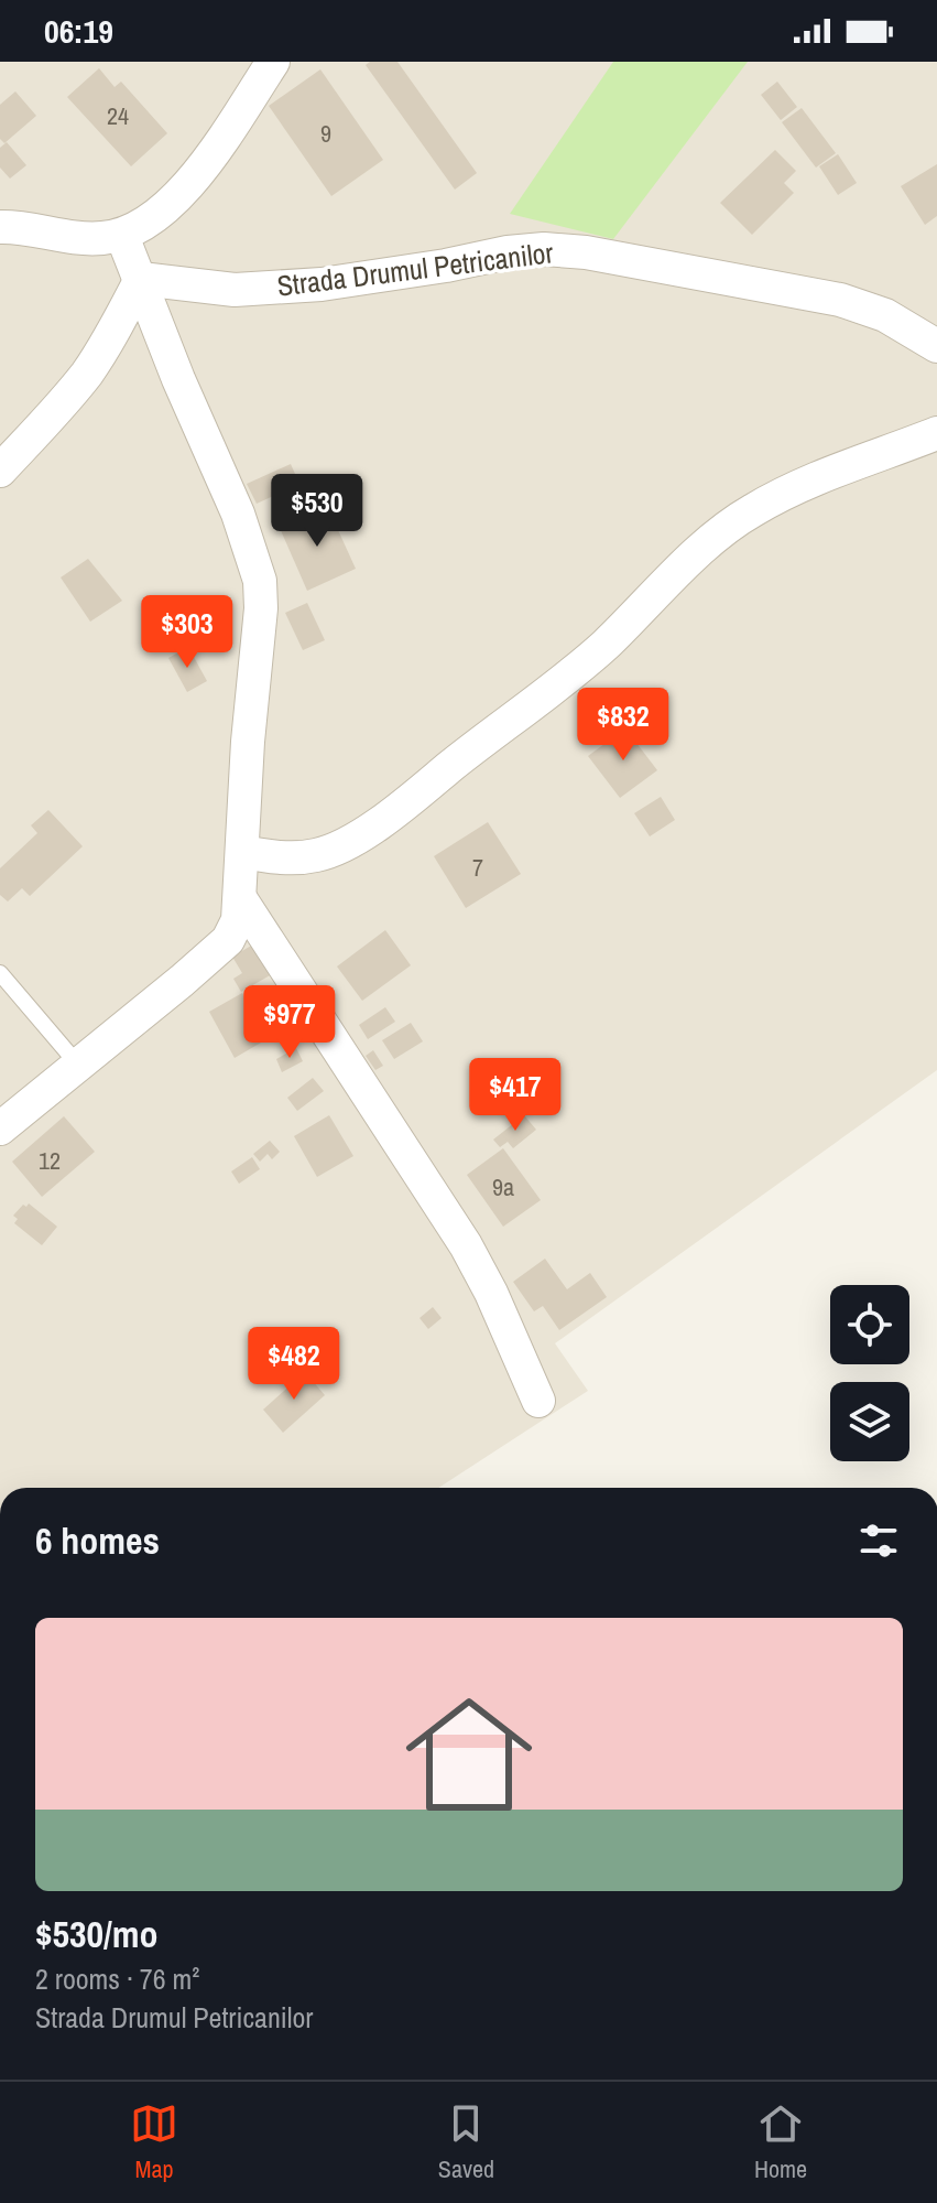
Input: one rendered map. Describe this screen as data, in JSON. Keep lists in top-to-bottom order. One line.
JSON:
{"streets":{"street":["Strada Drumul Petricanilor"]},"house_numbers":["24","9","7","12","9a"],"page":{"status":"06:19","price":["$530","$303","$832","$977","$417","$482"],"heading":"6 homes","list":[{"name":"$530/mo","note":"2 rooms · 76 m² · Strada Drumul Petricanilor"}],"tabs":["Map","Saved","Home"]}}
